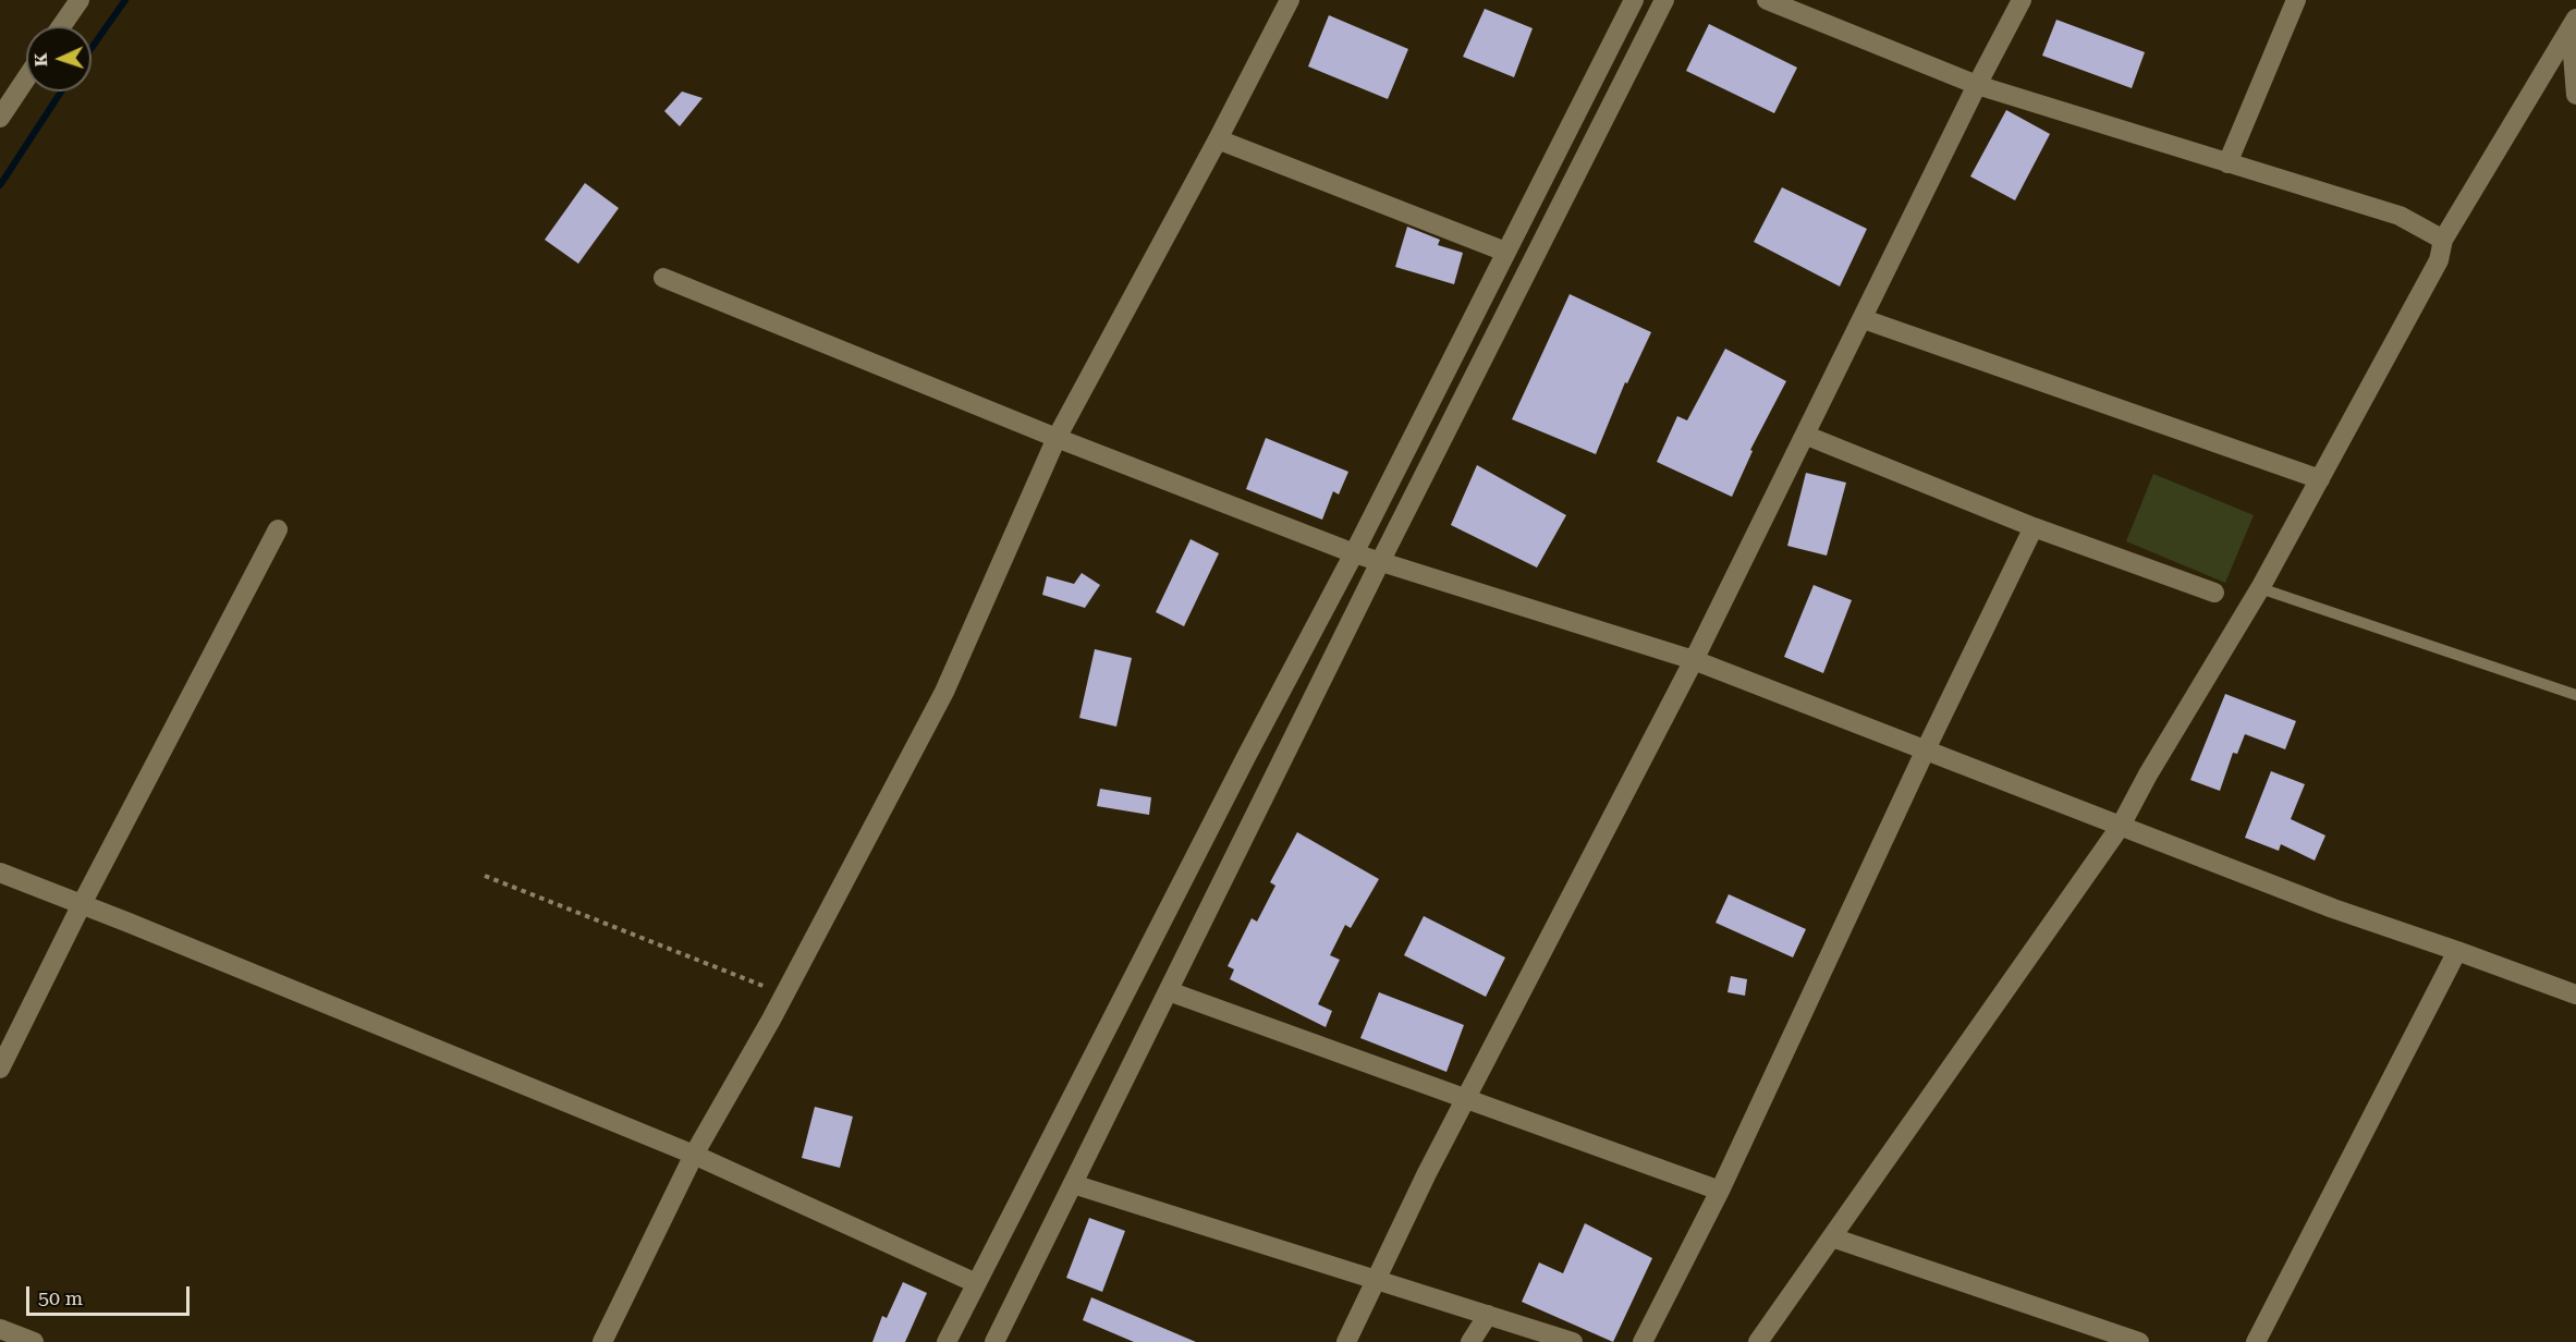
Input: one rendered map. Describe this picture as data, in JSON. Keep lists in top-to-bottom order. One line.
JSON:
{"scale_bar":"50 m","north":"left"}
